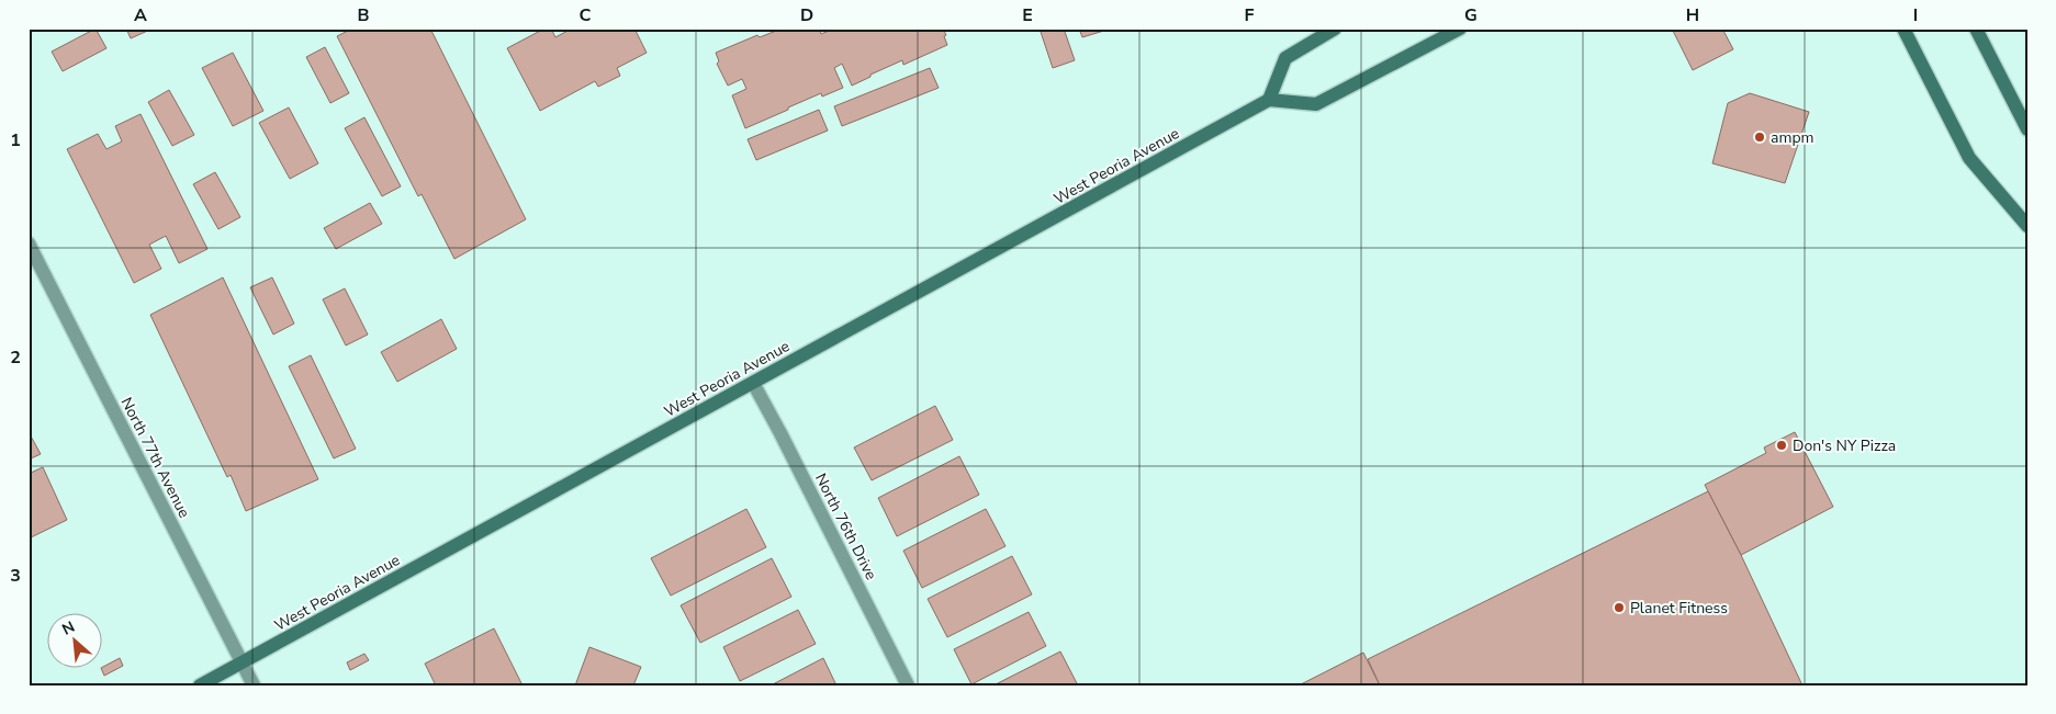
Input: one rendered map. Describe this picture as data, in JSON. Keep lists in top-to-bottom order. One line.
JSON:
{"streets":{"main road":["West Peoria Avenue"],"street":["North 77th Avenue","North 76th Drive"]},"crossings":[["West Peoria Avenue","North 77th Avenue"],["West Peoria Avenue","North 76th Drive"]],"places":["ampm","Don's NY Pizza","Planet Fitness"],"north":"top left","grid":{"columns":["A","B","C","D","E","F","G","H","I"],"rows":["1","2","3"]}}
